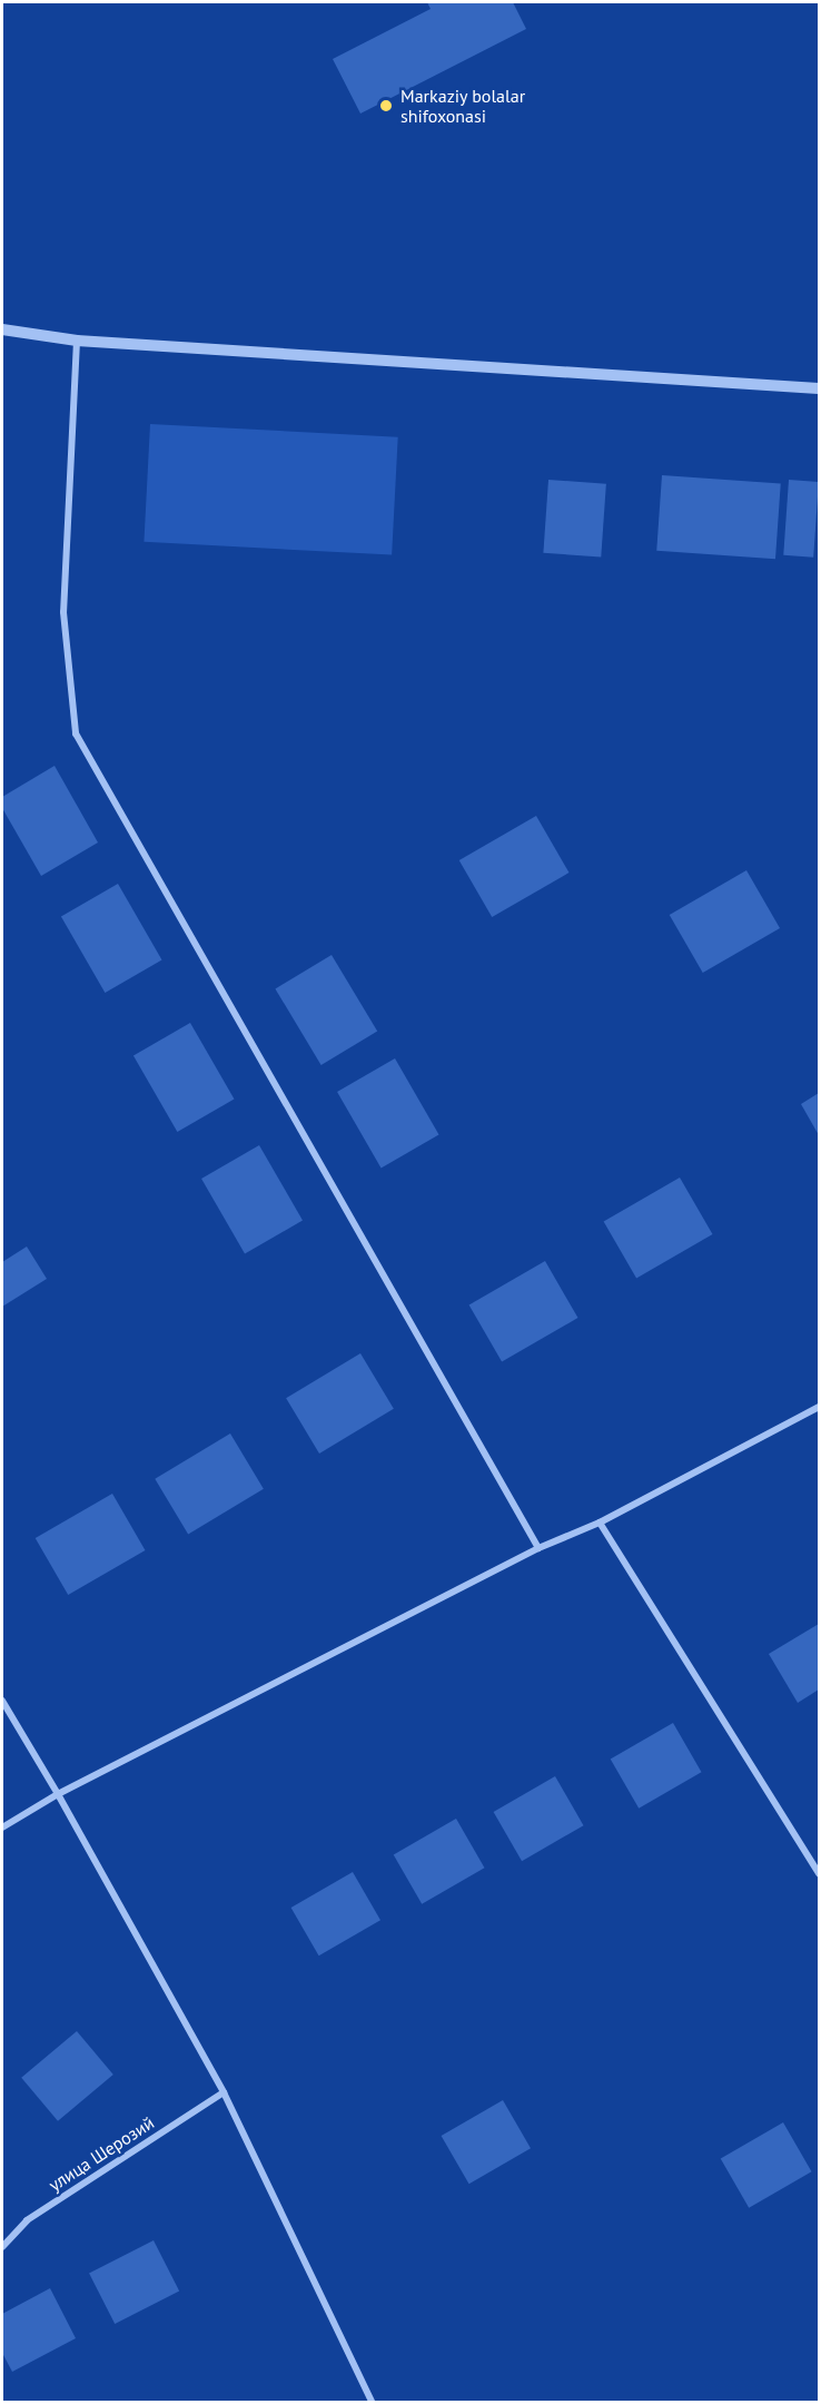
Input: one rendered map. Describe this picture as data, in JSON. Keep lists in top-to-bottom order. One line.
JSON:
{"streets":{"street":["улица Шерозий"]},"places":["Markaziy bolalar shifoxonasi"]}
